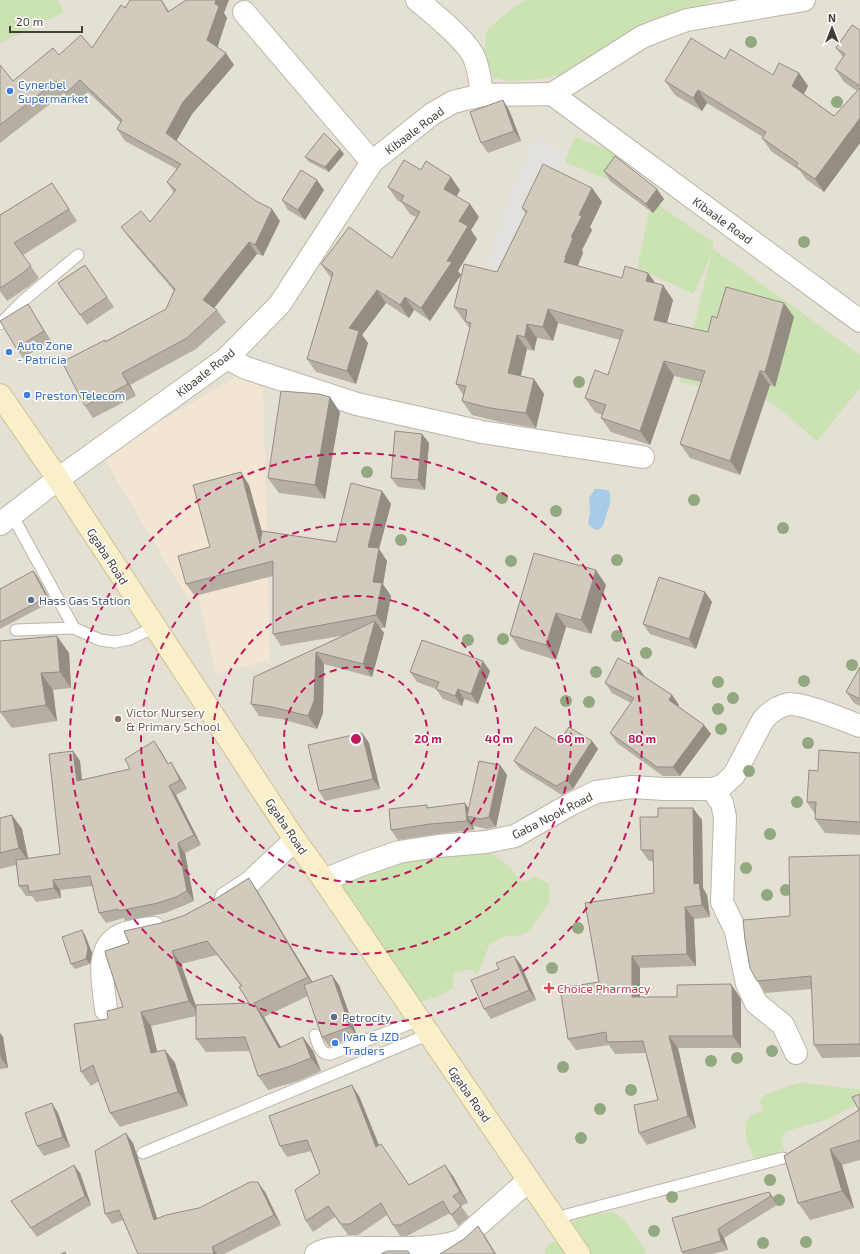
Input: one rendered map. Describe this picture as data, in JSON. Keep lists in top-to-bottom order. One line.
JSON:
{"streets":{"main road":["Ggaba Road"],"street":["Kibaale Road","Gaba Nook Road"]},"crossings":[["Kibaale Road","Ggaba Road"],["Ggaba Road","Gaba Nook Road"]],"places":{"other":["Cynerbel Supermarket","Auto Zone - Patricia","Preston Telecom","Hass Gas Station","Victor Nursery & Primary School","Petrocity","Ivan & JZD Traders"],"health":["Choice Pharmacy"]},"scale_bar":"20 m","north":"top","rings":["20 m","40 m","60 m","80 m"]}
